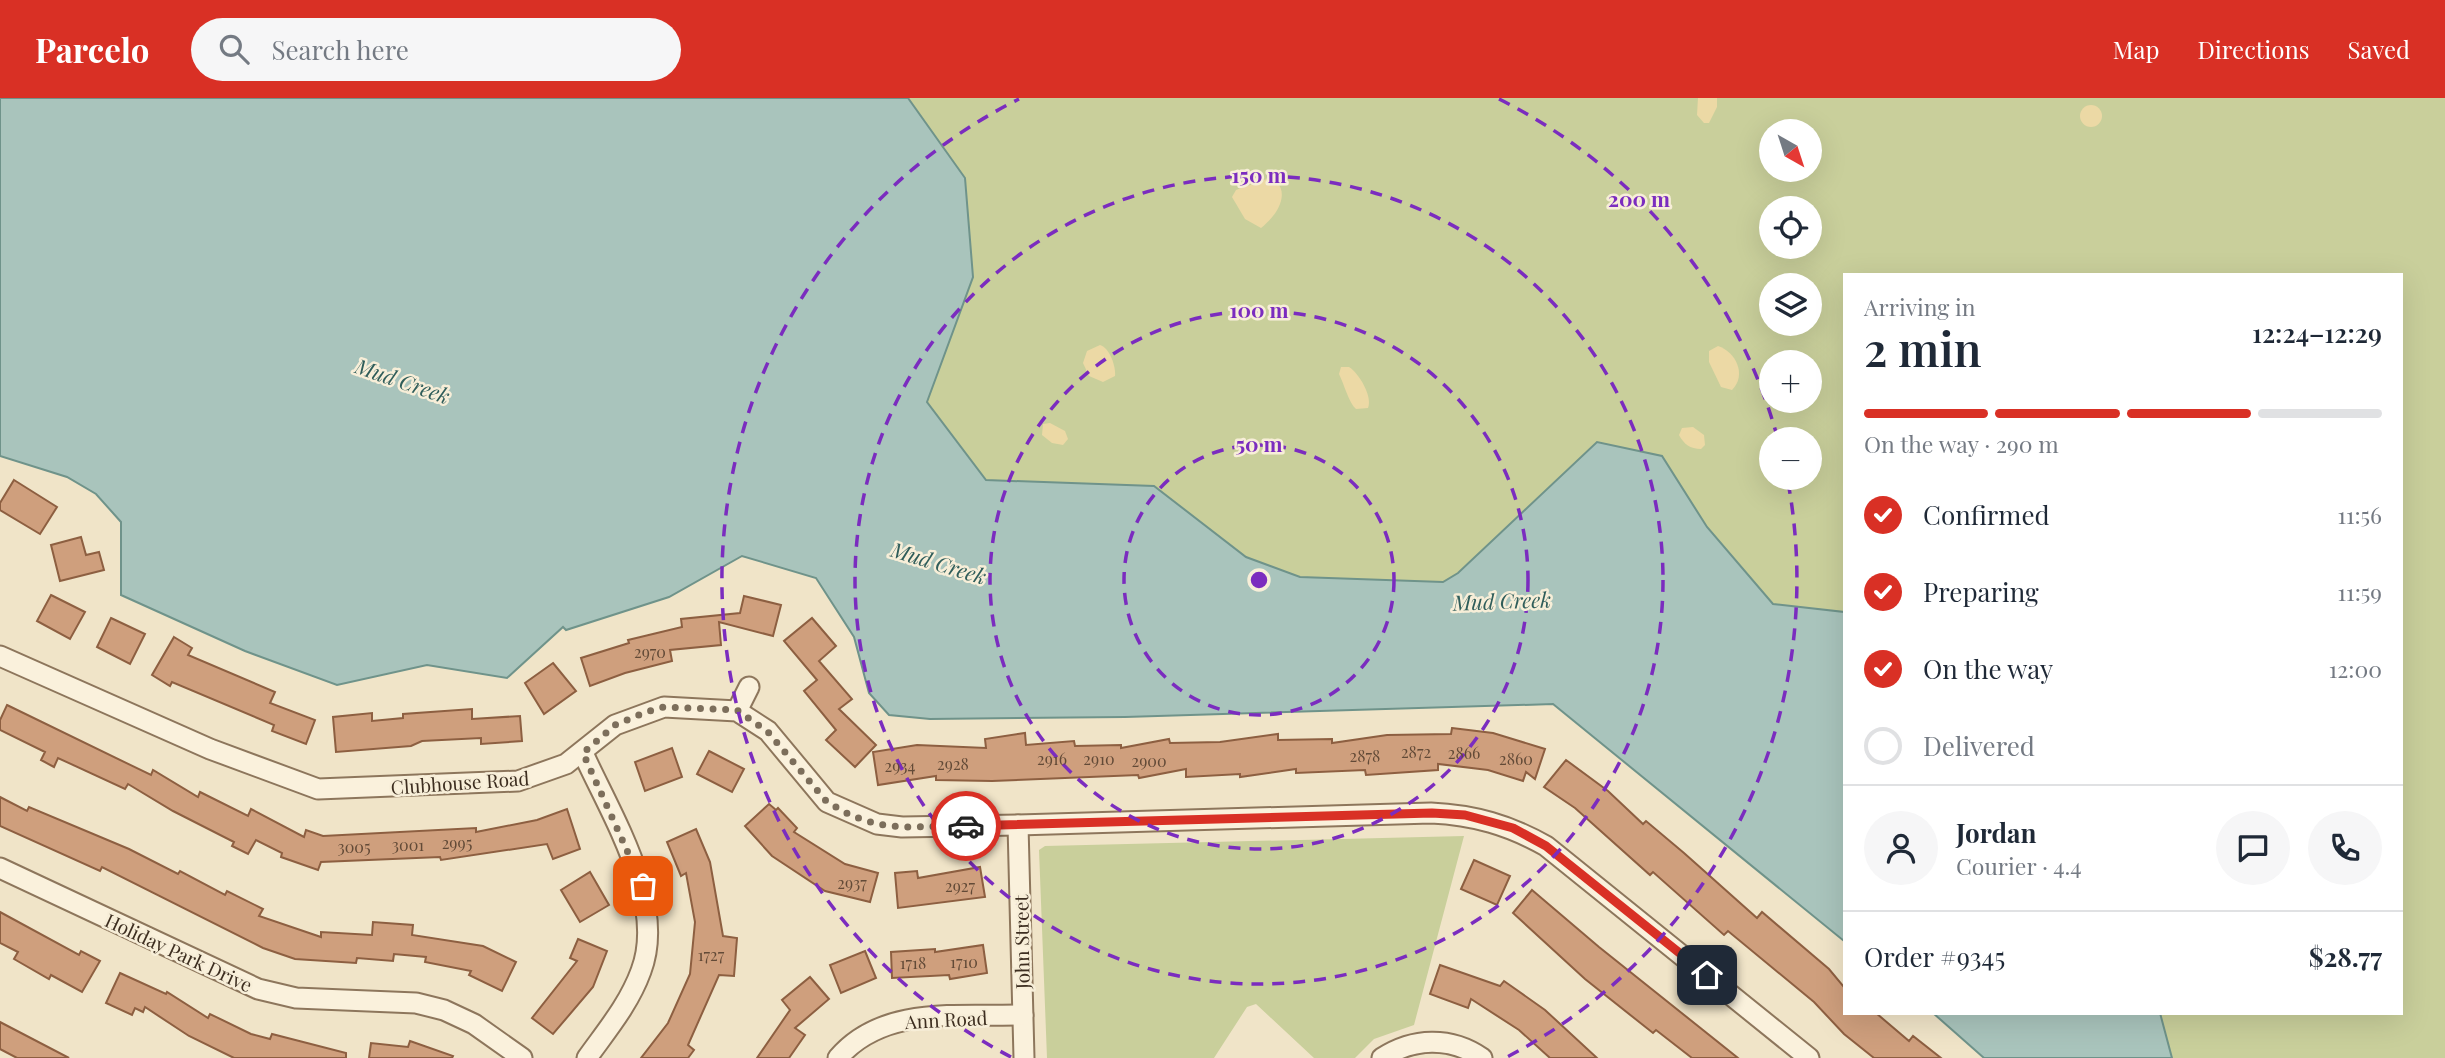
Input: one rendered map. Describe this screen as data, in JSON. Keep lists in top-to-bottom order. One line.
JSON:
{"streets":{"street":["Clubhouse Road","John Street","Holiday Park Drive","Ann Road"]},"crossings":[["John Street","Ann Road"]],"water":["Mud Creek"],"house_numbers":["2970","2872","2866","2878","2916","2910","2860","2900","2928","2934","2995","3001","3005","2937","2927","1727","1710","1718"],"north":"bottom right","page":{"header":"Parcelo","search":"Search here","nav":["Map","Directions","Saved"],"map_buttons":["+","−"],"heading":["2 min","Arriving in","12:24–12:29"],"panel":["Jordan","Courier · 4.4","Order #9345","$28.77"],"bar":"On the way · 290 m","list":[["Confirmed","11:56"],["Preparing","11:59"],["On the way","12:00"],"Delivered"]},"rings":["150 m","200 m","100 m","50 m"]}
